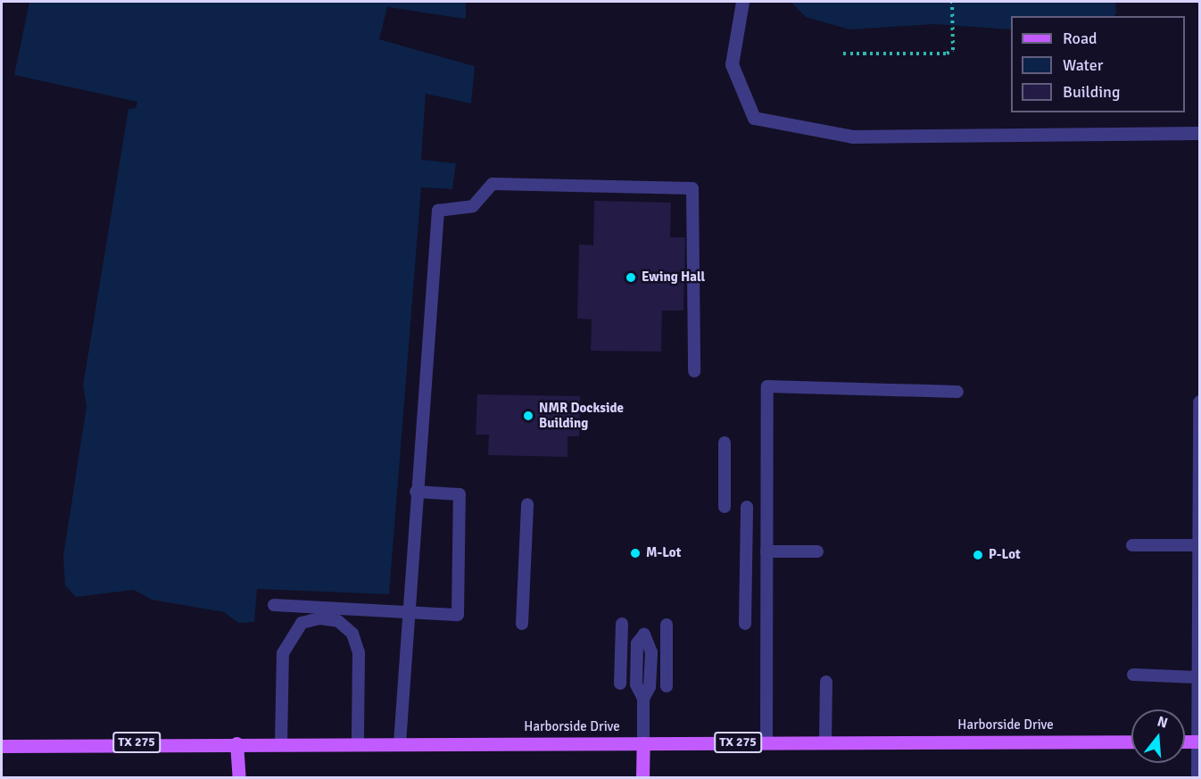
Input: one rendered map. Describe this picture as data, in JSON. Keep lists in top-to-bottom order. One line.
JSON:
{"streets":{"main road":["Harborside Drive","TX 275"]},"places":["Ewing Hall","NMR Dockside Building","M-Lot","P-Lot"],"legend":["Road","Water","Building"],"north":"top"}
